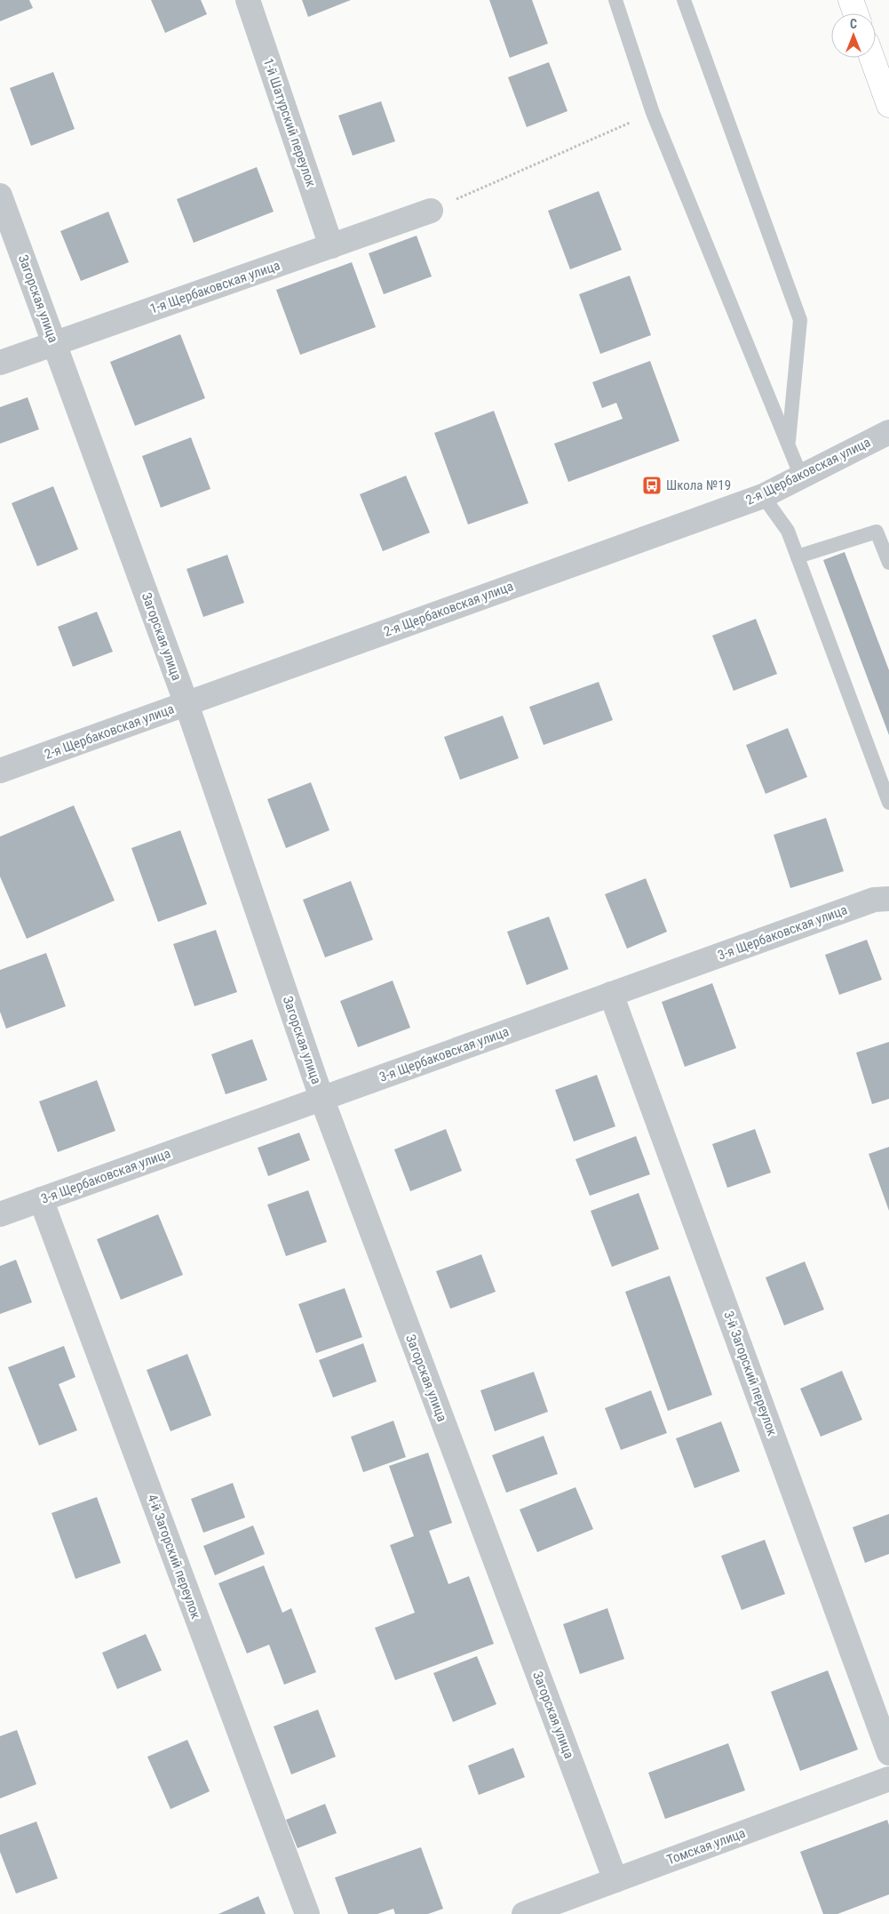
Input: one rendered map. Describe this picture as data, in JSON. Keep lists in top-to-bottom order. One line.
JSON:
{"streets":{"street":["1-й Шатурский переулок","1-я Щербаковская улица","Загорская улица","2-я Щербаковская улица","3-я Щербаковская улица","3-й Загорский переулок","4-й Загорский переулок","Томская улица"]},"crossings":[["1-й Шатурский переулок","1-я Щербаковская улица"],["1-я Щербаковская улица","Загорская улица"],["Загорская улица","2-я Щербаковская улица"],["Загорская улица","3-я Щербаковская улица"],["Загорская улица","Томская улица"],["3-я Щербаковская улица","3-й Загорский переулок"],["3-я Щербаковская улица","4-й Загорский переулок"]],"places":{"bus stop":["Школа №19"]},"north":"top"}
